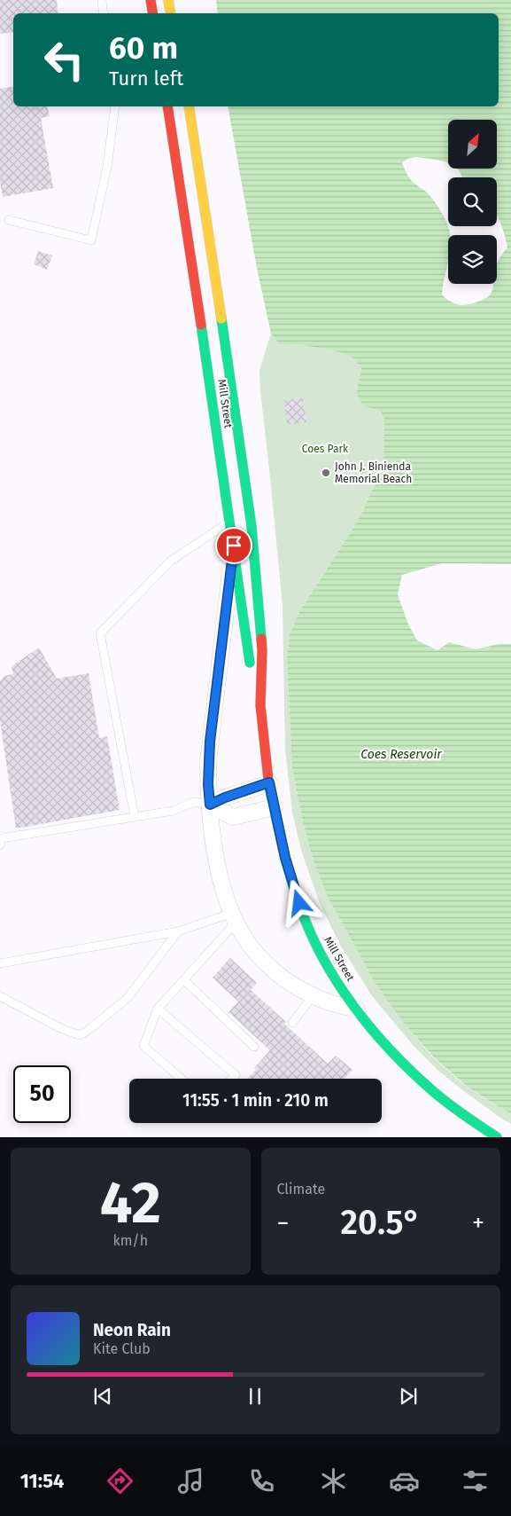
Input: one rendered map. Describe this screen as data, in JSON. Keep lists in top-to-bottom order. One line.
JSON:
{"streets":{"main road":["Mill Street"]},"water":["Coes Reservoir"],"parks":["Coes Park"],"places":["John J. Binienda Memorial Beach"],"north":"top right","page":{"turn":["60 m","Turn left"],"limit":"50","trip":"11:55 · 1 min · 210 m","tile":[["42","km/h"],"Climate"],"heat":["−","20.5°","+"],"song":["Neon Rain","Kite Club"],"tabs":"11:54"}}
